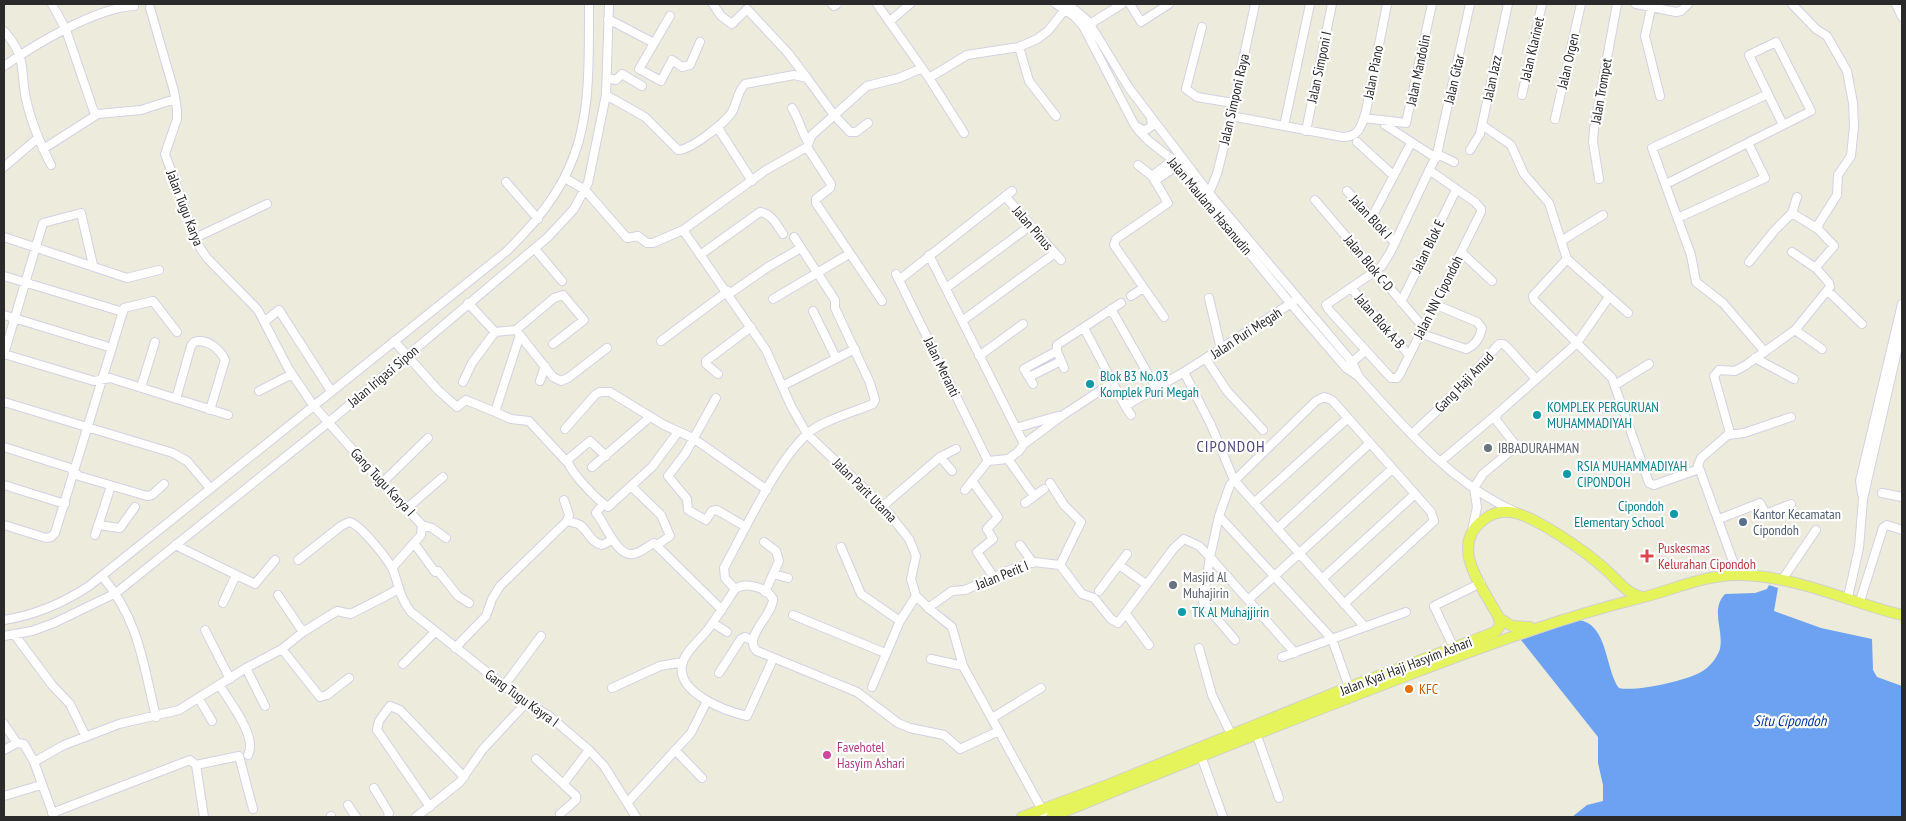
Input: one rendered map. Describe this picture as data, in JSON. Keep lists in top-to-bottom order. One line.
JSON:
{"streets":{"main road":["Jalan Kyai Haji Hasyim Ashari"],"street":["Jalan Klarinet","Jalan Orgen","Jalan Simponi I","Jalan Mandolin","Jalan Piano","Jalan Jazz","Jalan Gitar","Jalan Trompet","Jalan Simponi Raya","Jalan Maulana Hasanudin","Jalan Tugu Karya","Jalan Blok I","Jalan Pinus","Jalan Blok E","Jalan Blok C-D","Jalan NN Cipondoh","Jalan Blok A-B","Jalan Puri Megah","Jalan Meranti","Jalan Irigasi Sipon","Gang Haji Amud","Gang Tugu Karya I","Jalan Parit Utama","Jalan Perit I","Gang Tugu Kayra I"]},"crossings":[["Jalan Mandolin","Jalan Piano"],["Jalan Gitar","Jalan Blok I"],["Jalan Gitar","Jalan Blok C-D"],["Jalan Simponi Raya","Jalan Maulana Hasanudin"],["Jalan Maulana Hasanudin","Jalan Puri Megah"],["Jalan Maulana Hasanudin","Gang Haji Amud"],["Jalan Tugu Karya","Jalan Irigasi Sipon"],["Jalan Tugu Karya","Gang Tugu Karya I"],["Jalan Pinus","Jalan Meranti"],["Jalan Blok E","Jalan Blok C-D"],["Jalan Blok E","Jalan NN Cipondoh"],["Jalan Blok C-D","Jalan NN Cipondoh"],["Jalan NN Cipondoh","Jalan Blok A-B"],["Jalan Irigasi Sipon","Gang Tugu Karya I"]],"districts":["CIPONDOH"],"water":["Situ Cipondoh"],"places":{"other":["Blok B3 No.03 Komplek Puri Megah","KOMPLEK PERGURUAN MUHAMMADIYAH","IBBADURAHMAN","RSIA MUHAMMADIYAH CIPONDOH","Cipondoh Elementary School","Kantor Kecamatan Cipondoh","Masjid Al Muhajirin","TK Al Muhajjirin","KFC","Favehotel Hasyim Ashari"],"health":["Puskesmas Kelurahan Cipondoh"]}}
